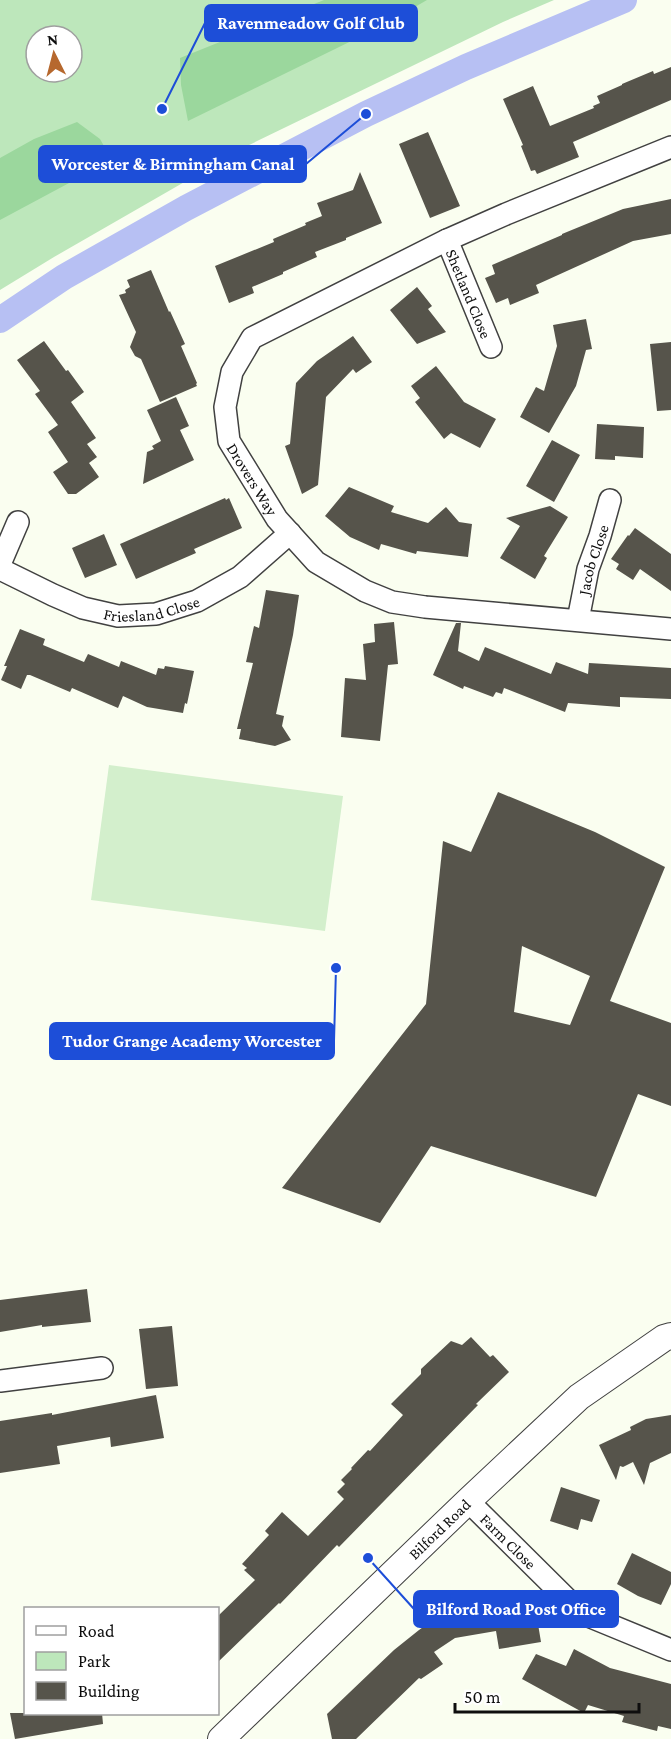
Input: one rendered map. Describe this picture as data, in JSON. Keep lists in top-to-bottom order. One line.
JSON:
{"streets":{"street":["Shetland Close","Drovers Way","Jacob Close","Friesland Close","Bilford Road","Farm Close"]},"crossings":[["Shetland Close","Drovers Way"],["Drovers Way","Jacob Close"],["Drovers Way","Friesland Close"],["Bilford Road","Farm Close"]],"places":["Ravenmeadow Golf Club","Worcester & Birmingham Canal","Tudor Grange Academy Worcester","Bilford Road Post Office"],"legend":["Road","Park","Building"],"scale_bar":"50 m","north":"top"}
